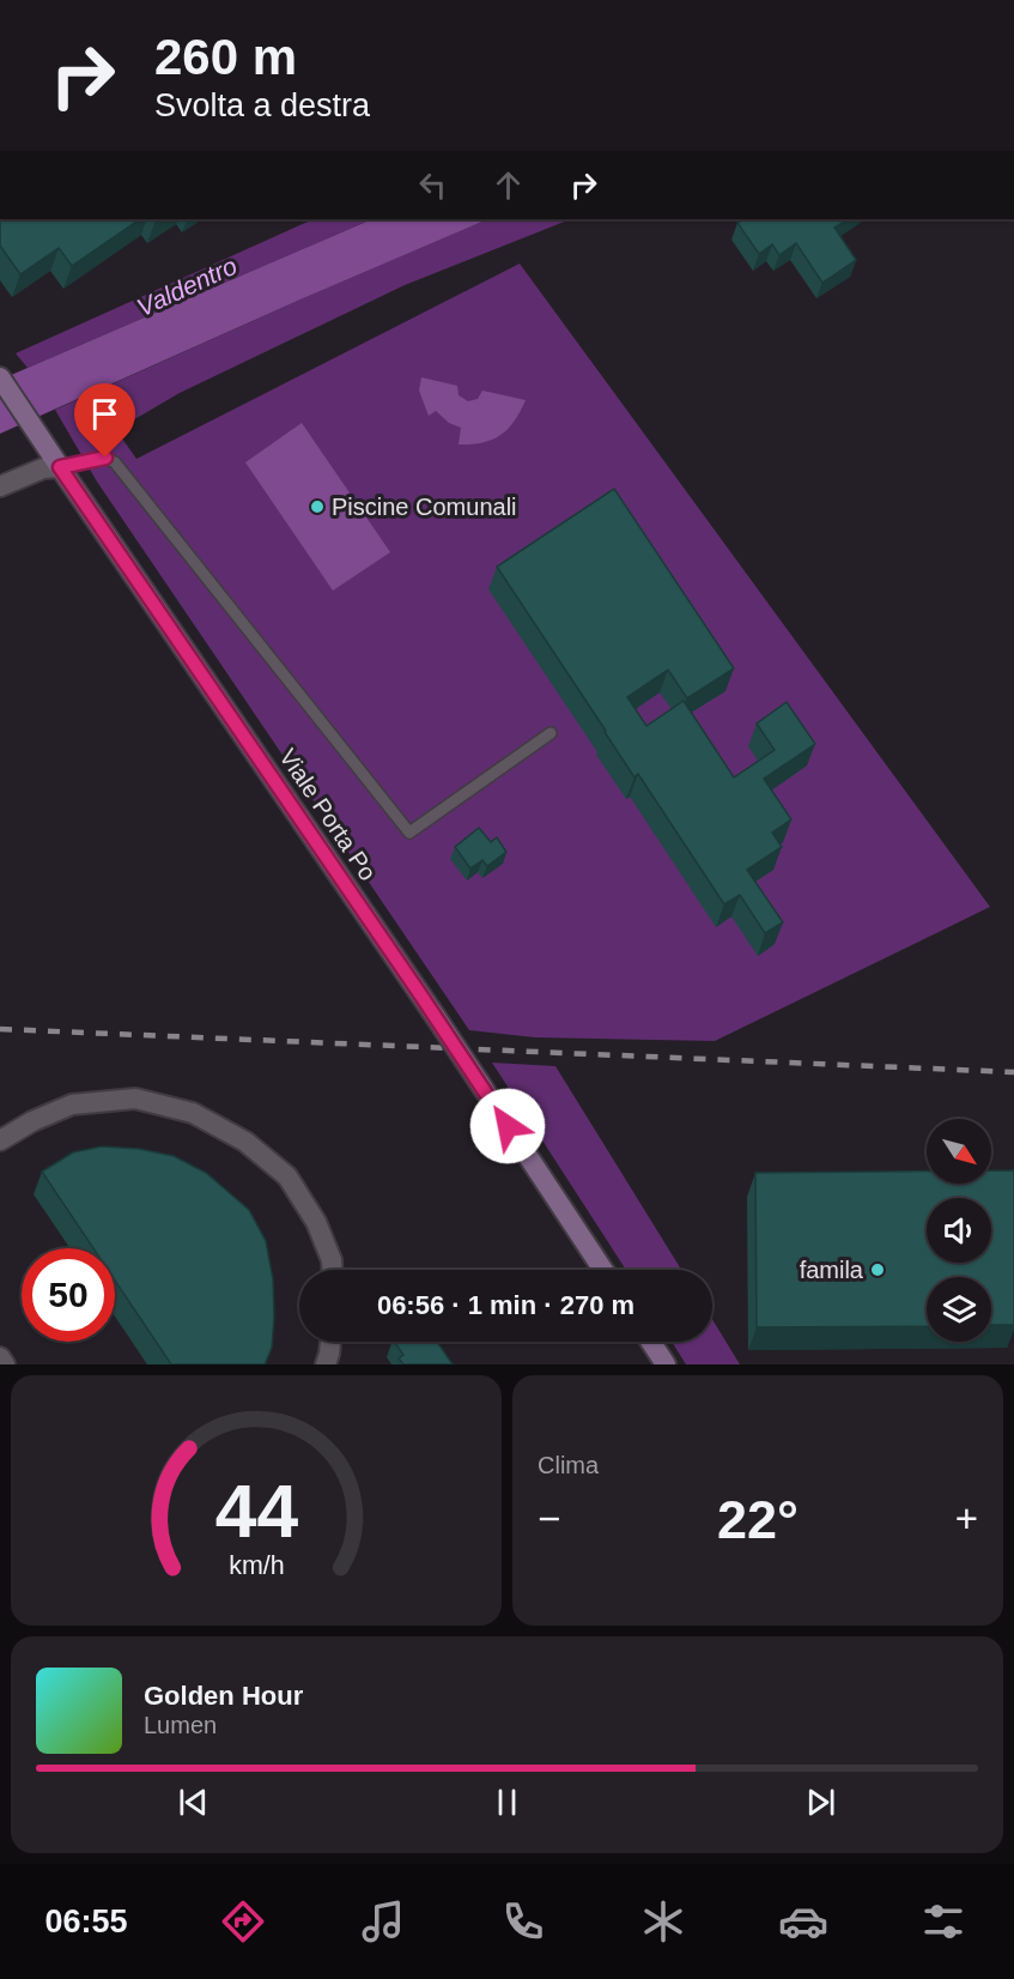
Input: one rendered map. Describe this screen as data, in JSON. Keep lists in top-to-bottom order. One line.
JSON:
{"streets":{"main road":["Viale Porta Po"]},"water":["Valdentro"],"places":["Piscine Comunali","famila"],"north":"bottom right","page":{"turn":["260 m","Svolta a destra"],"limit":"50","trip":"06:56 · 1 min · 270 m","tile":"Clima","heat":["−","22°","+"],"song":["Golden Hour","Lumen"],"tabs":"06:55","gauge":["44","km/h"]}}
